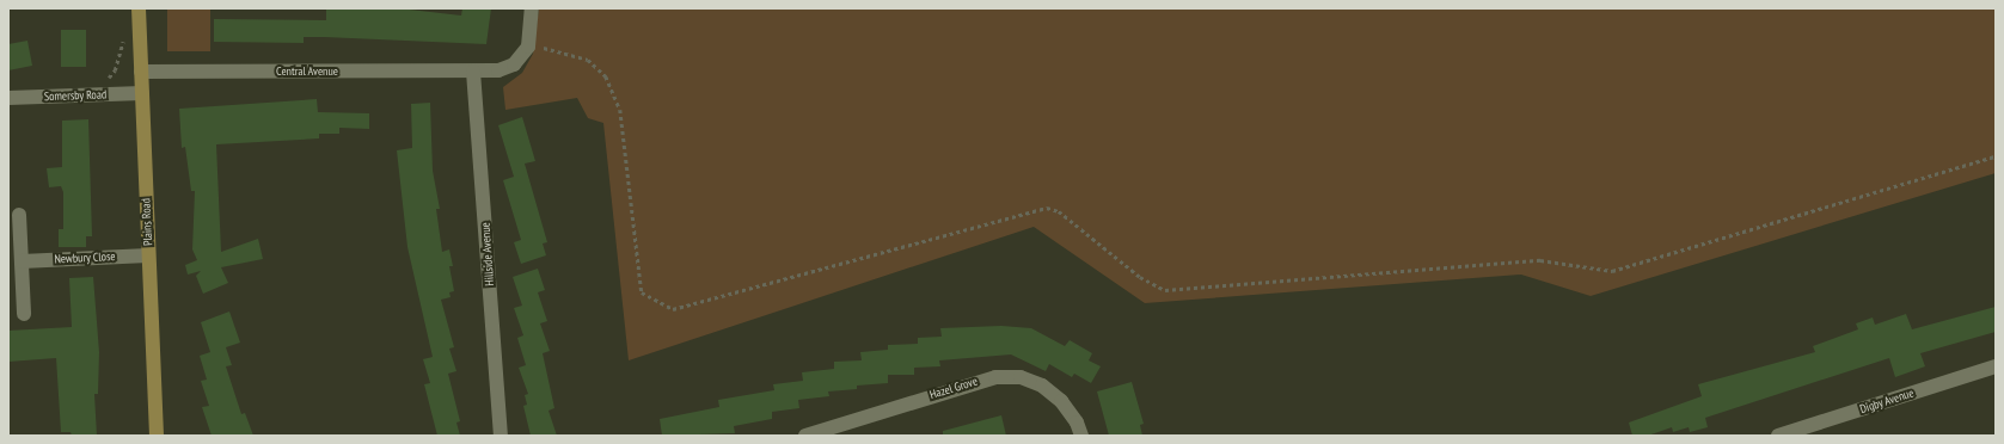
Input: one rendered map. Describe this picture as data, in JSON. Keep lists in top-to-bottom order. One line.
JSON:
{"streets":{"main road":["Plains Road"],"street":["Central Avenue","Somersby Road","Hillside Avenue","Newbury Close","Hazel Grove","Digby Avenue"]},"crossings":[["Central Avenue","Plains Road"],["Central Avenue","Hillside Avenue"],["Somersby Road","Plains Road"],["Plains Road","Newbury Close"]]}
